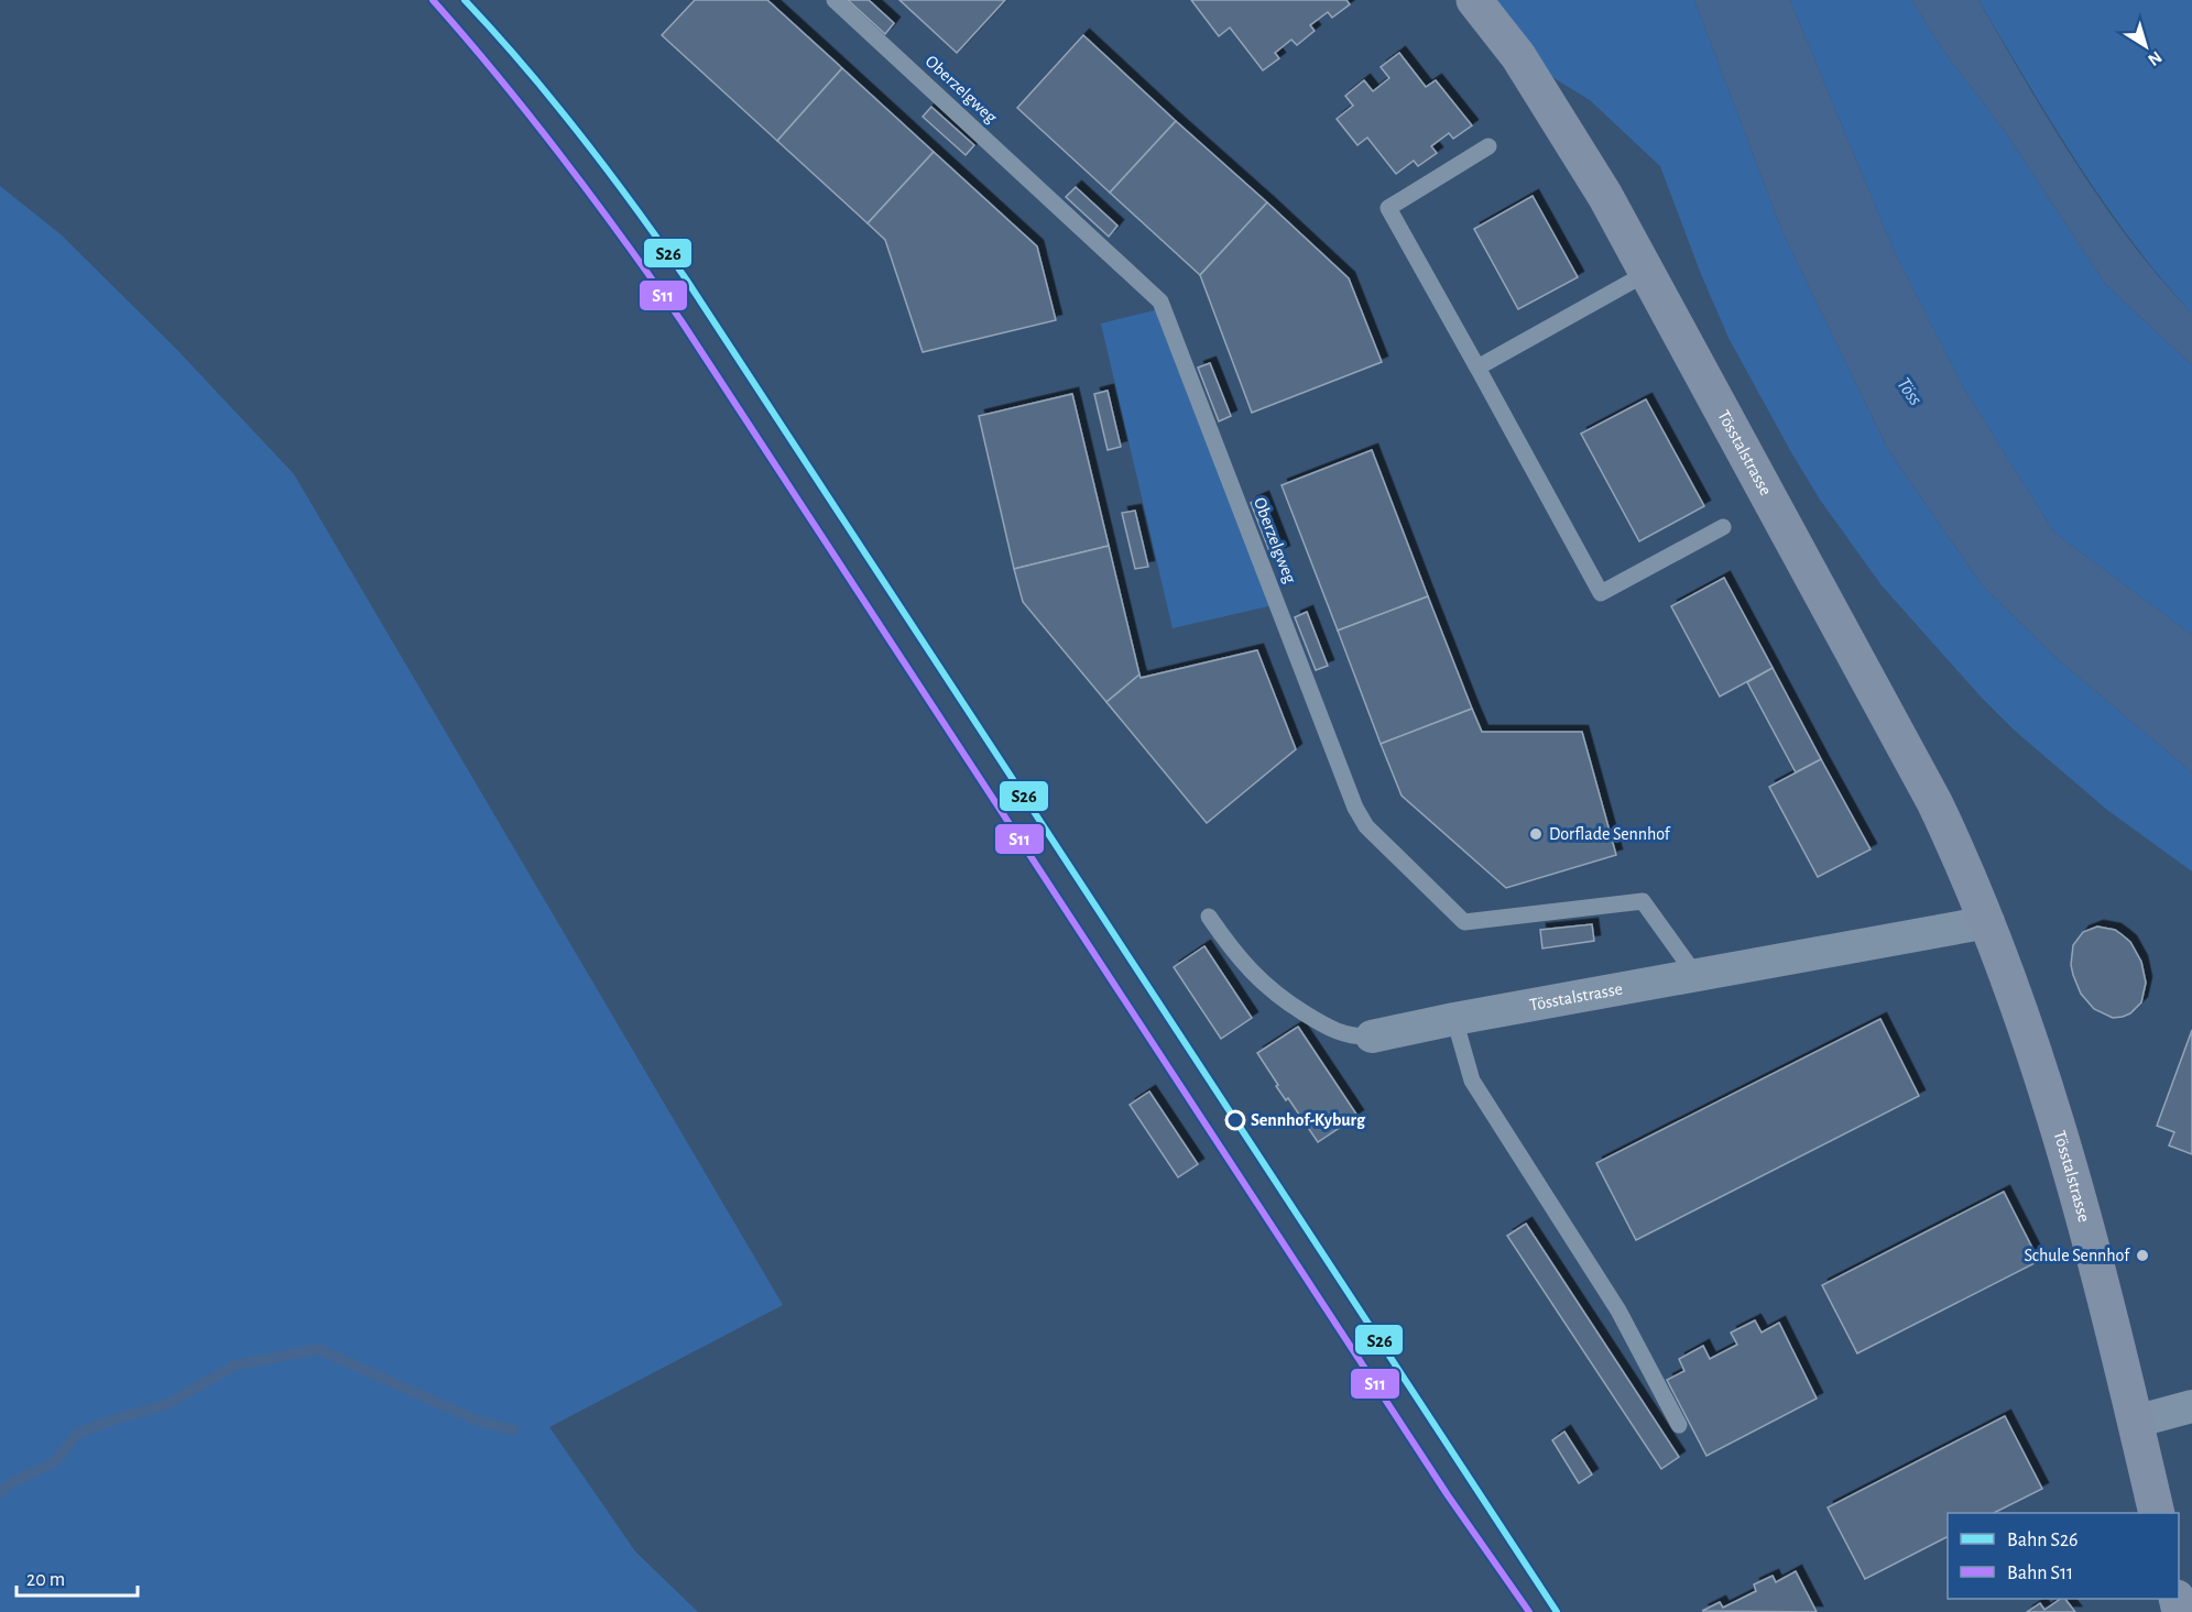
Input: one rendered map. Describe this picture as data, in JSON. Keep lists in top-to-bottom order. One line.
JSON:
{"streets":{"main road":["Tösstalstrasse"],"lane":["Oberzelgweg"]},"crossings":[["Oberzelgweg","Tösstalstrasse"]],"water":["Töss"],"places":["Dorflade Sennhof","Sennhof-Kyburg","Schule Sennhof"],"lines":["rail line S26","rail line S11"],"legend":["Bahn S26","Bahn S11"],"scale_bar":"20 m","north":"bottom right"}
